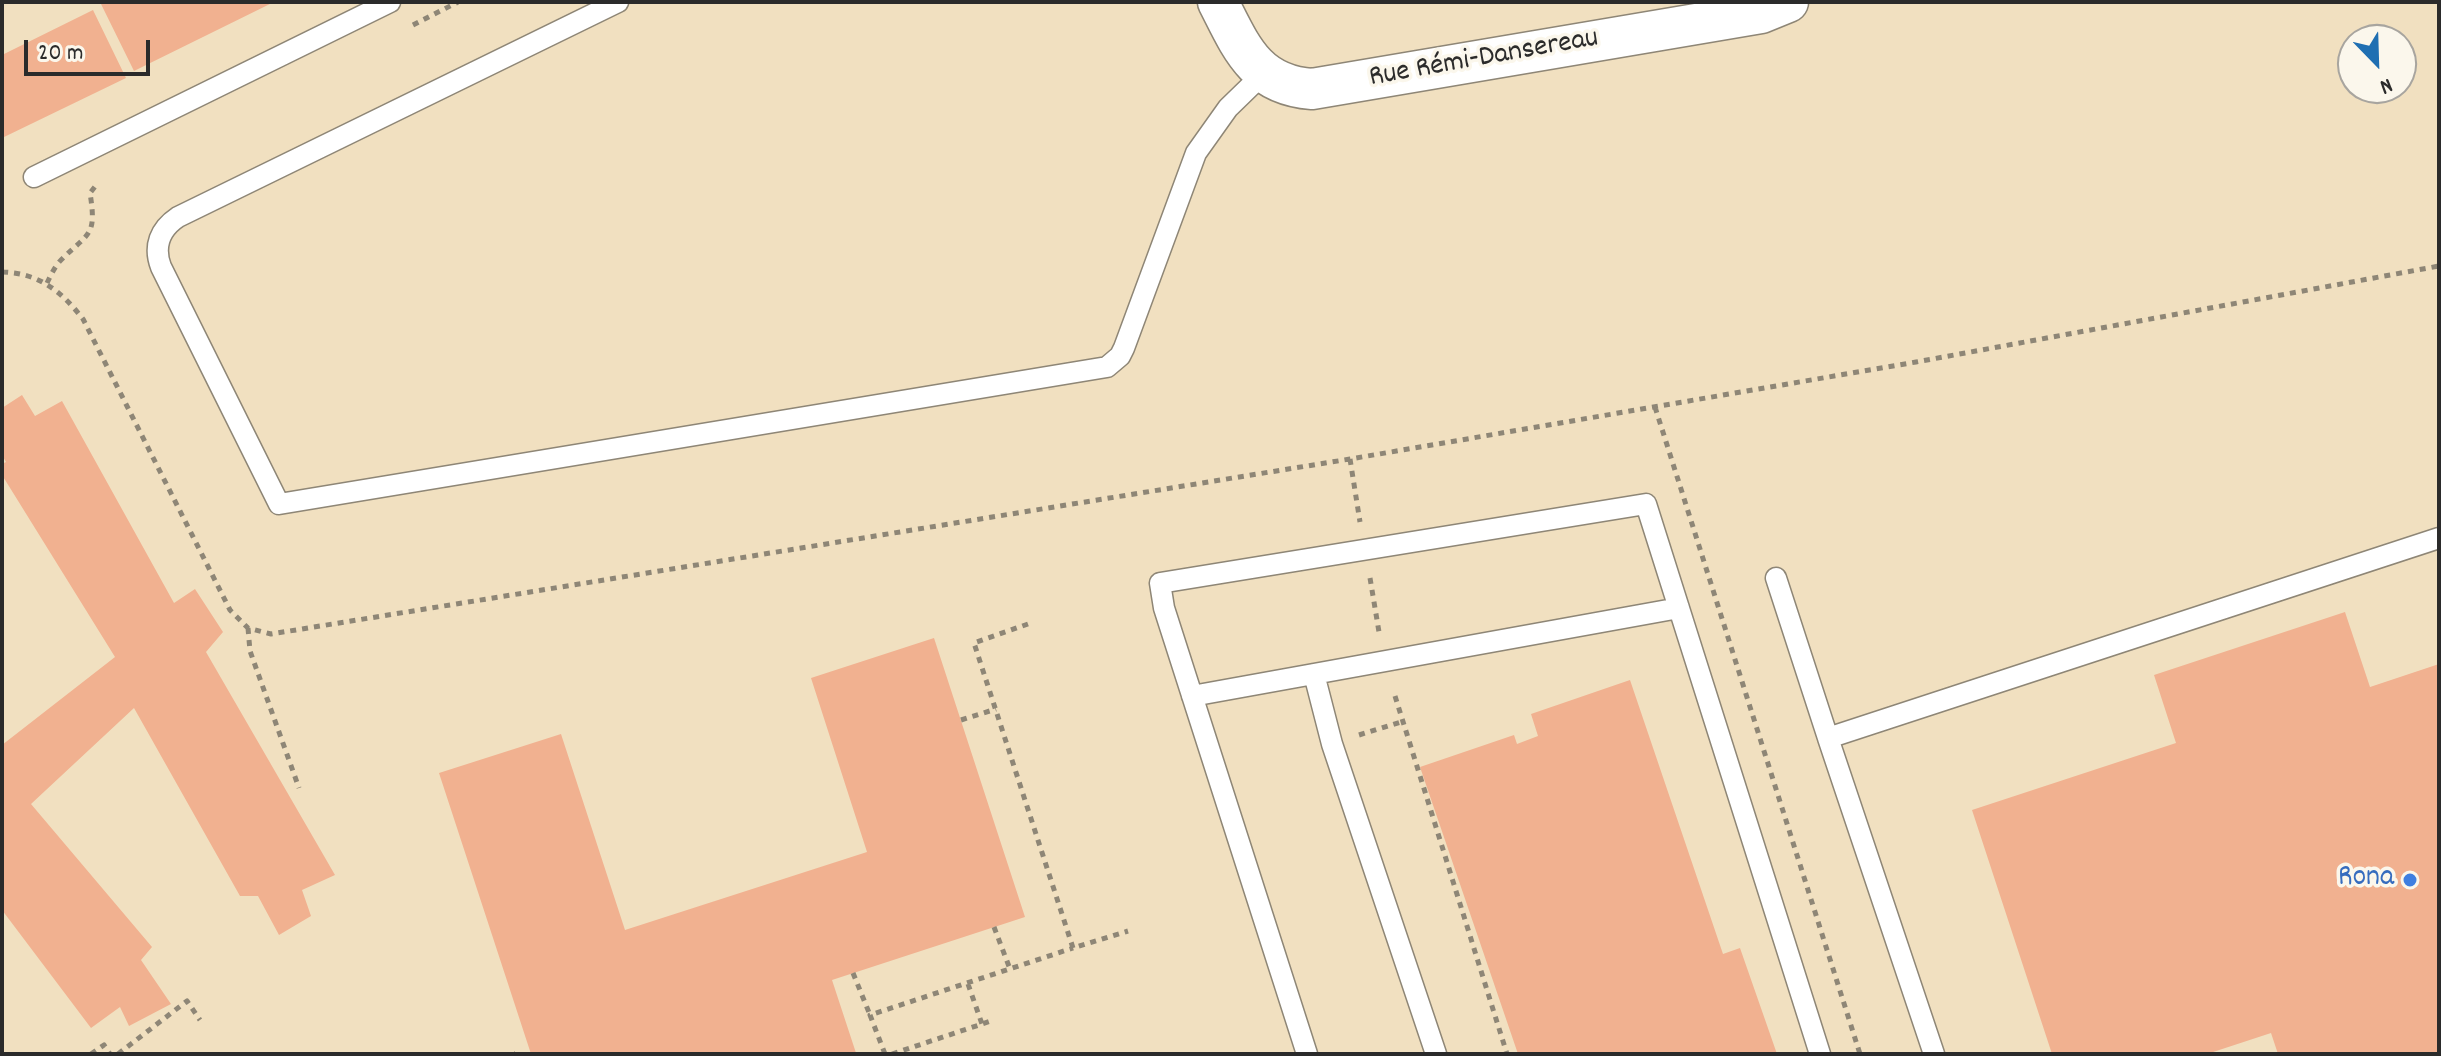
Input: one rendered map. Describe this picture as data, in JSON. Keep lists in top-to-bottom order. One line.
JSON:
{"streets":{"street":["Rue Rémi-Dansereau"]},"places":["Rona"],"scale_bar":"20 m","north":"bottom right"}
